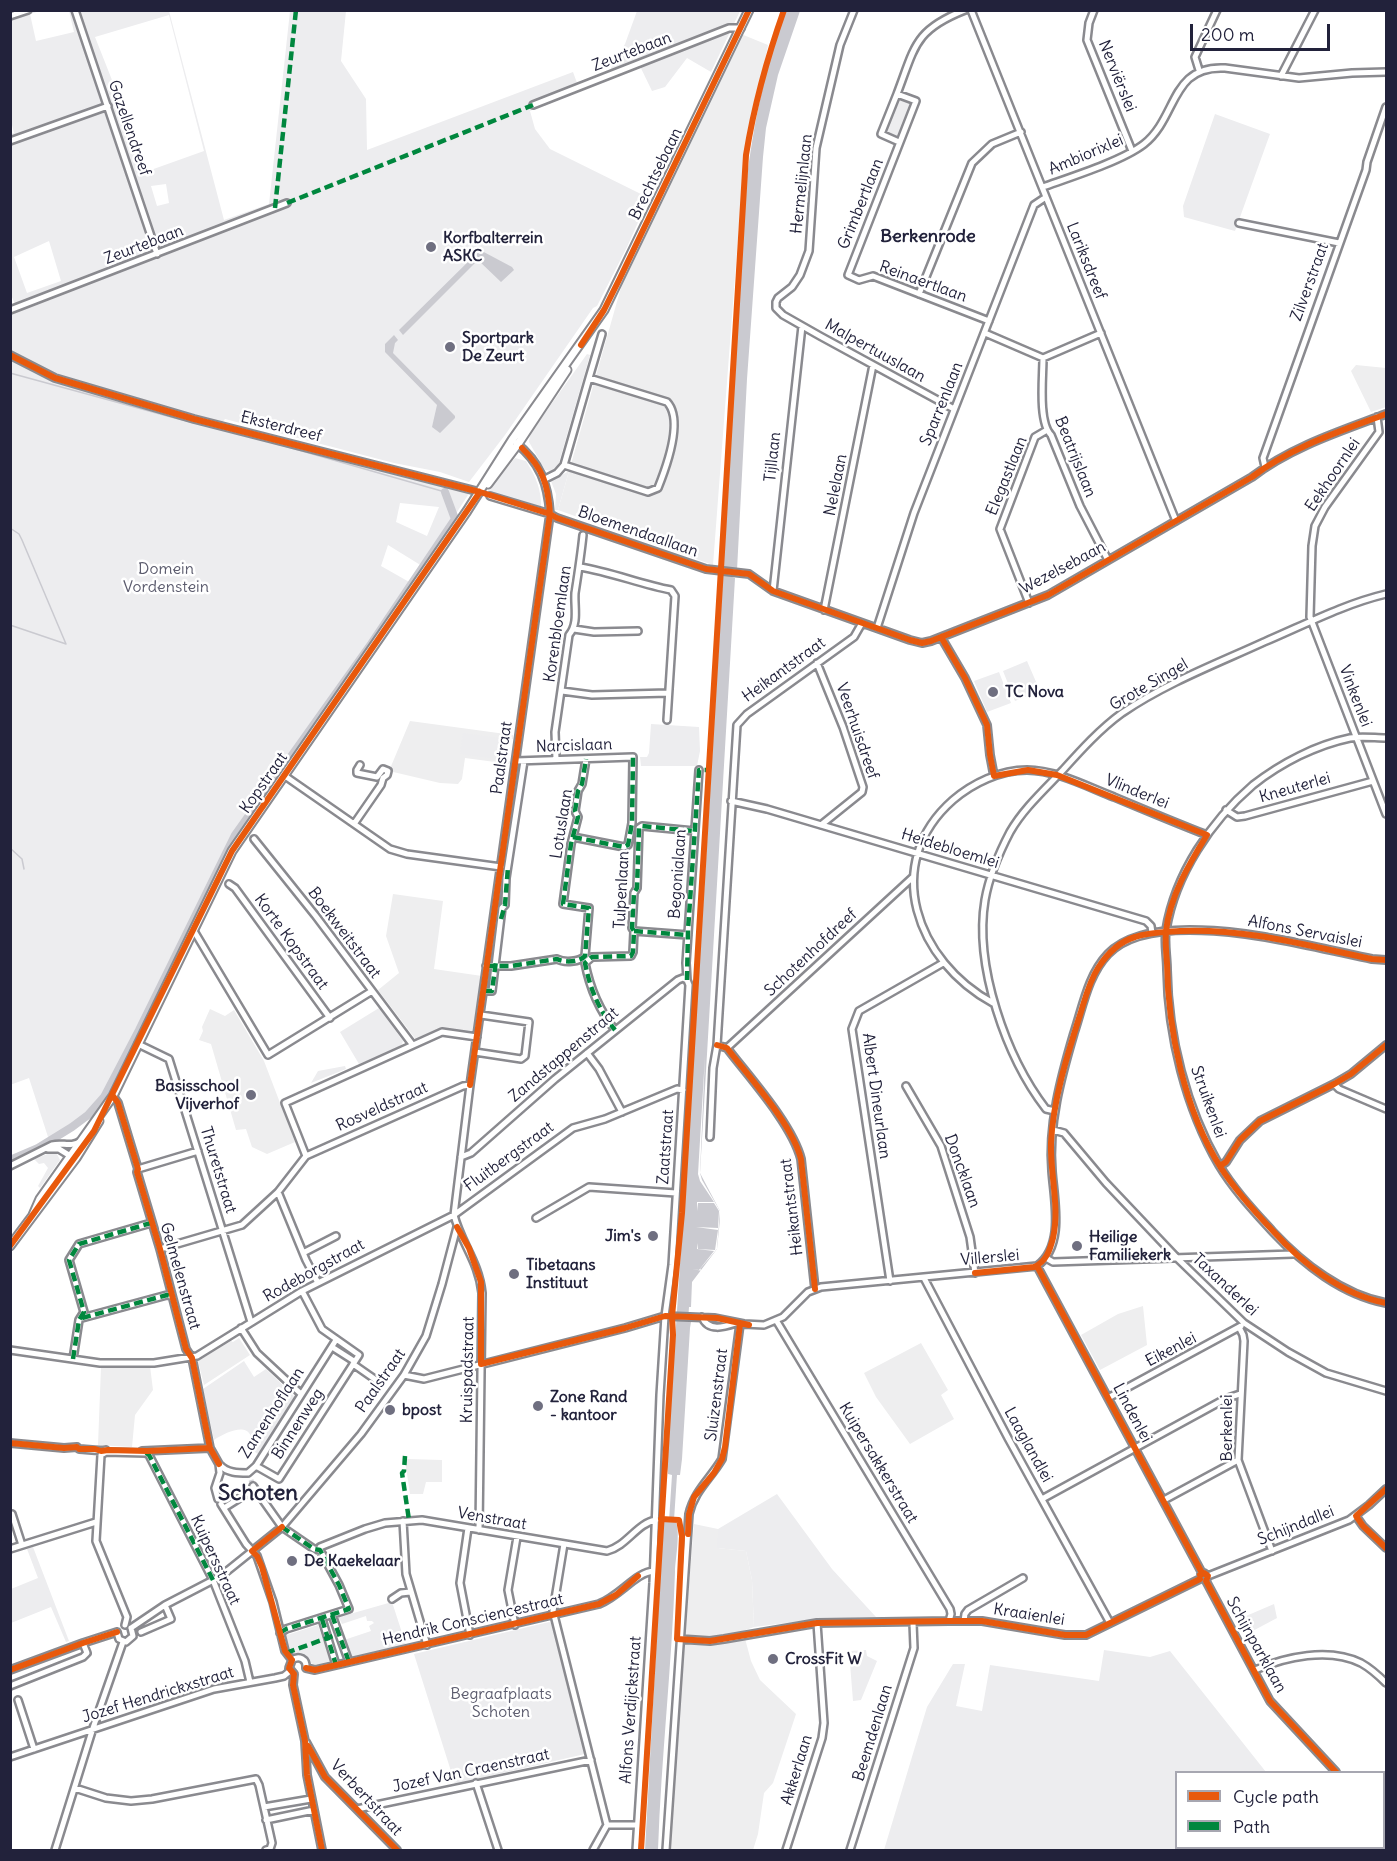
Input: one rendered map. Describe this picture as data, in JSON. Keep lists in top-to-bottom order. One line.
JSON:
{"streets":{"main road":["Brechtsebaan","Kopstraat"],"street":["Zeurtebaan","Nerviërslei","Gazellendreef","Ambiorixlei","Hermelijnlaan","Grimbertlaan","Lariksdreef","Reinaertlaan","Zilverstraat","Malpertuuslaan","Sparrenlaan","Eksterdreef","Tijllaan","Beatrijslaan","Eekhoornlei","Elegastlaan","Nelelaan","Bloemendaallaan","Wezelsebaan","Korenbloemlaan","Heikantstraat","Grote Singel","Vinkenlei","Veerhuisdreef","Narcislaan","Paalstraat","Kneuterlei","Vlinderlei","Lotuslaan","Heidebloemlei","Begonialaan","Tulpenlaan","Alfons Servaislei","Boekweitstraat","Korte Kopstraat","Schotenhofdreef","Zandstappenstraat","Albert Dineurlaan","Struikenlei","Rosveldstraat","Zaatstraat","Fluitbergstraat","Thuretstraat","Doncklaan","Villerslei","Rodeborgstraat","Gelmelenstraat","Taxanderlei","Eikenlei","Kruispadstraat","Sluizenstraat","Zamenhoflaan","Lindenlei","Binnenweg","Berkenlei","Laaglandlei","Kuipersakkerstraat","Venstraat","Schijndallei","Kuipersstraat","Kraaienlei","Hendrik Consciencestraat","Schijnparklaan","Jozef Hendrickxstraat","Alfons Verdijckstraat","Beemdenlaan","Akkerlaan","Jozef Van Craenstraat","Verbertstraat"]},"crossings":[["Zeurtebaan","Gazellendreef"],["Zeurtebaan","Brechtsebaan"],["Nerviërslei","Ambiorixlei"],["Ambiorixlei","Lariksdreef"],["Brechtsebaan","Paalstraat"],["Brechtsebaan","Kopstraat"],["Hermelijnlaan","Malpertuuslaan"],["Grimbertlaan","Reinaertlaan"],["Lariksdreef","Sparrenlaan"],["Lariksdreef","Wezelsebaan"],["Reinaertlaan","Sparrenlaan"],["Zilverstraat","Wezelsebaan"],["Malpertuuslaan","Sparrenlaan"],["Malpertuuslaan","Tijllaan"],["Malpertuuslaan","Nelelaan"],["Sparrenlaan","Wezelsebaan"],["Eksterdreef","Kopstraat"],["Tijllaan","Wezelsebaan"],["Beatrijslaan","Elegastlaan"],["Beatrijslaan","Wezelsebaan"],["Eekhoornlei","Wezelsebaan"],["Eekhoornlei","Grote Singel"],["Eekhoornlei","Vinkenlei"],["Elegastlaan","Wezelsebaan"],["Nelelaan","Wezelsebaan"],["Bloemendaallaan","Wezelsebaan"],["Bloemendaallaan","Paalstraat"],["Wezelsebaan","Heikantstraat"],["Korenbloemlaan","Narcislaan"],["Heikantstraat","Veerhuisdreef"],["Heikantstraat","Heidebloemlei"],["Heikantstraat","Schotenhofdreef"],["Heikantstraat","Villerslei"],["Grote Singel","Vinkenlei"],["Grote Singel","Vlinderlei"],["Grote Singel","Heidebloemlei"],["Grote Singel","Alfons Servaislei"],["Vinkenlei","Kneuterlei"],["Vinkenlei","Struikenlei"],["Veerhuisdreef","Heidebloemlei"],["Narcislaan","Paalstraat"],["Narcislaan","Lotuslaan"],["Narcislaan","Tulpenlaan"],["Paalstraat","Kopstraat"],["Paalstraat","Lotuslaan"],["Paalstraat","Zandstappenstraat"],["Paalstraat","Rosveldstraat"],["Paalstraat","Fluitbergstraat"],["Paalstraat","Rodeborgstraat"],["Paalstraat","Kruispadstraat"],["Paalstraat","Kuipersstraat"],["Kopstraat","Thuretstraat"],["Kopstraat","Gelmelenstraat"],["Kneuterlei","Struikenlei"],["Vlinderlei","Heidebloemlei"],["Vlinderlei","Struikenlei"],["Lotuslaan","Tulpenlaan"],["Heidebloemlei","Alfons Servaislei"],["Begonialaan","Tulpenlaan"],["Begonialaan","Zandstappenstraat"],["Begonialaan","Zaatstraat"],["Tulpenlaan","Zandstappenstraat"],["Alfons Servaislei","Struikenlei"],["Alfons Servaislei","Villerslei"],["Alfons Servaislei","Taxanderlei"],["Zandstappenstraat","Zaatstraat"],["Albert Dineurlaan","Villerslei"],["Zaatstraat","Fluitbergstraat"],["Fluitbergstraat","Rodeborgstraat"],["Fluitbergstraat","Kruispadstraat"],["Thuretstraat","Rodeborgstraat"],["Doncklaan","Villerslei"],["Villerslei","Lindenlei"],["Villerslei","Laaglandlei"],["Rodeborgstraat","Gelmelenstraat"],["Rodeborgstraat","Kruispadstraat"],["Gelmelenstraat","Zamenhoflaan"],["Taxanderlei","Eikenlei"],["Eikenlei","Lindenlei"],["Kruispadstraat","Venstraat"],["Sluizenstraat","Kraaienlei"],["Zamenhoflaan","Binnenweg"],["Lindenlei","Schijndallei"],["Lindenlei","Kraaienlei"],["Lindenlei","Schijnparklaan"],["Berkenlei","Schijndallei"],["Laaglandlei","Kraaienlei"],["Kuipersakkerstraat","Kraaienlei"],["Schijndallei","Kraaienlei"],["Schijndallei","Schijnparklaan"],["Kuipersstraat","Jozef Hendrickxstraat"],["Kraaienlei","Schijnparklaan"],["Kraaienlei","Beemdenlaan"],["Kraaienlei","Akkerlaan"],["Hendrik Consciencestraat","Jozef Hendrickxstraat"],["Hendrik Consciencestraat","Alfons Verdijckstraat"],["Hendrik Consciencestraat","Verbertstraat"],["Jozef Hendrickxstraat","Verbertstraat"],["Jozef Van Craenstraat","Verbertstraat"]],"districts":["Berkenrode","Schoten"],"parks":["Domein Vordenstein","Begraafplaats Schoten"],"places":["Korfbalterrein ASKC","Sportpark De Zeurt","TC Nova","Basisschool Vijverhof","Jim's","Heilige Familiekerk","Tibetaans Instituut","Zone Rand - kantoor","bpost","De Kaekelaar","CrossFit W"],"legend":["Cycle path","Path"],"scale_bar":"200 m"}
